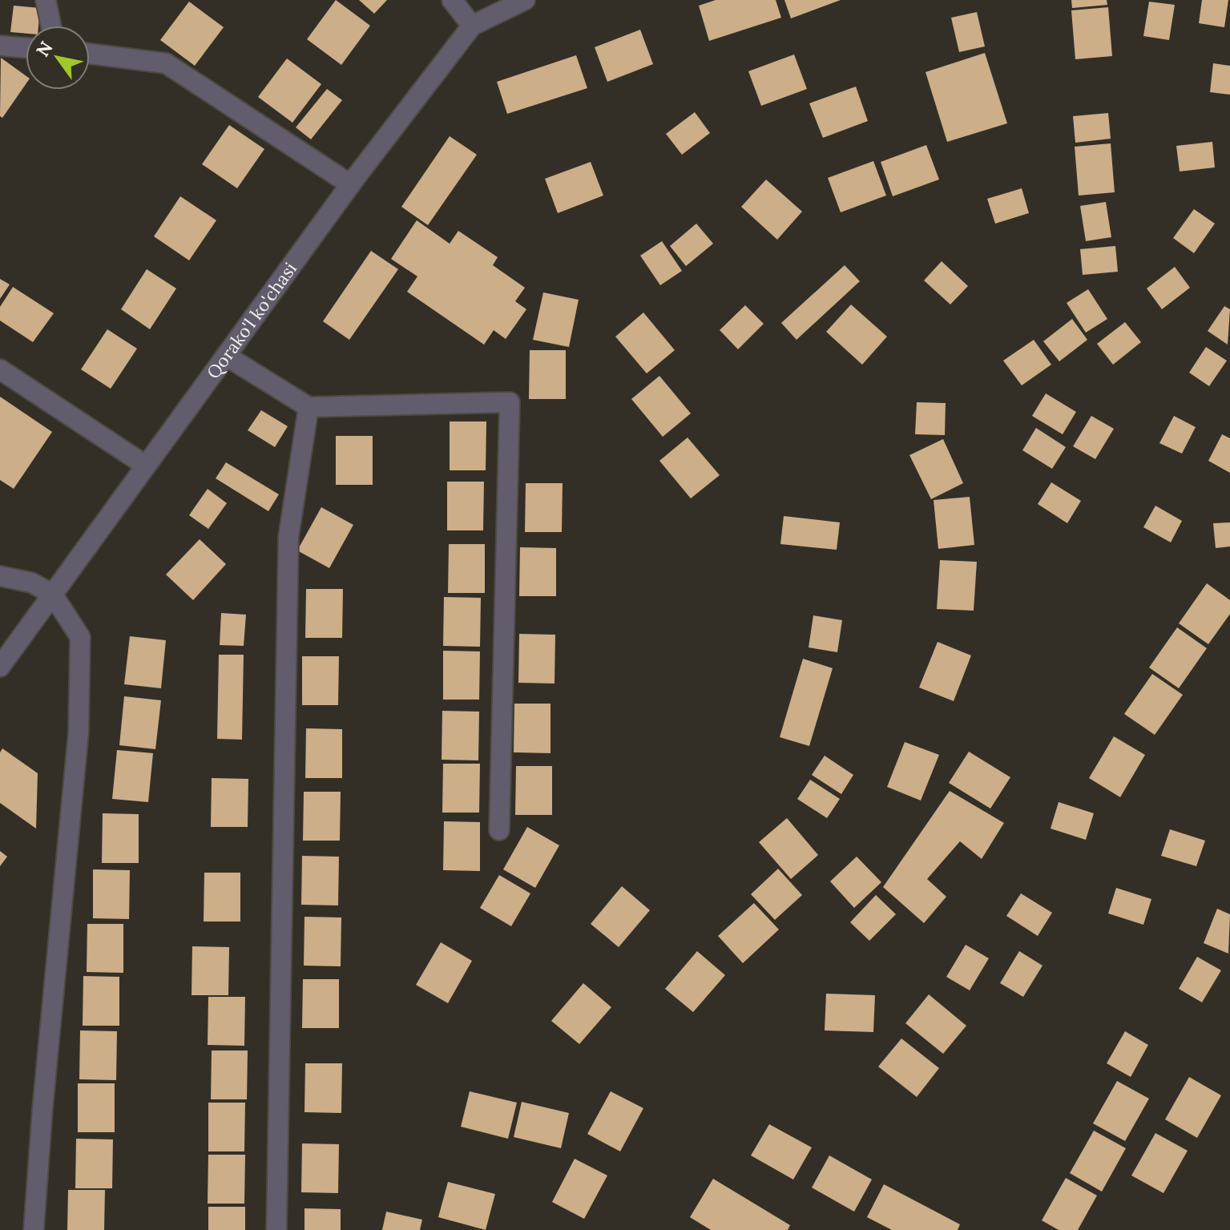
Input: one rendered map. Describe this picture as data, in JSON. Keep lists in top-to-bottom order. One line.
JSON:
{"streets":{"street":["Qorako'l ko'chasi"]},"north":"top left"}
